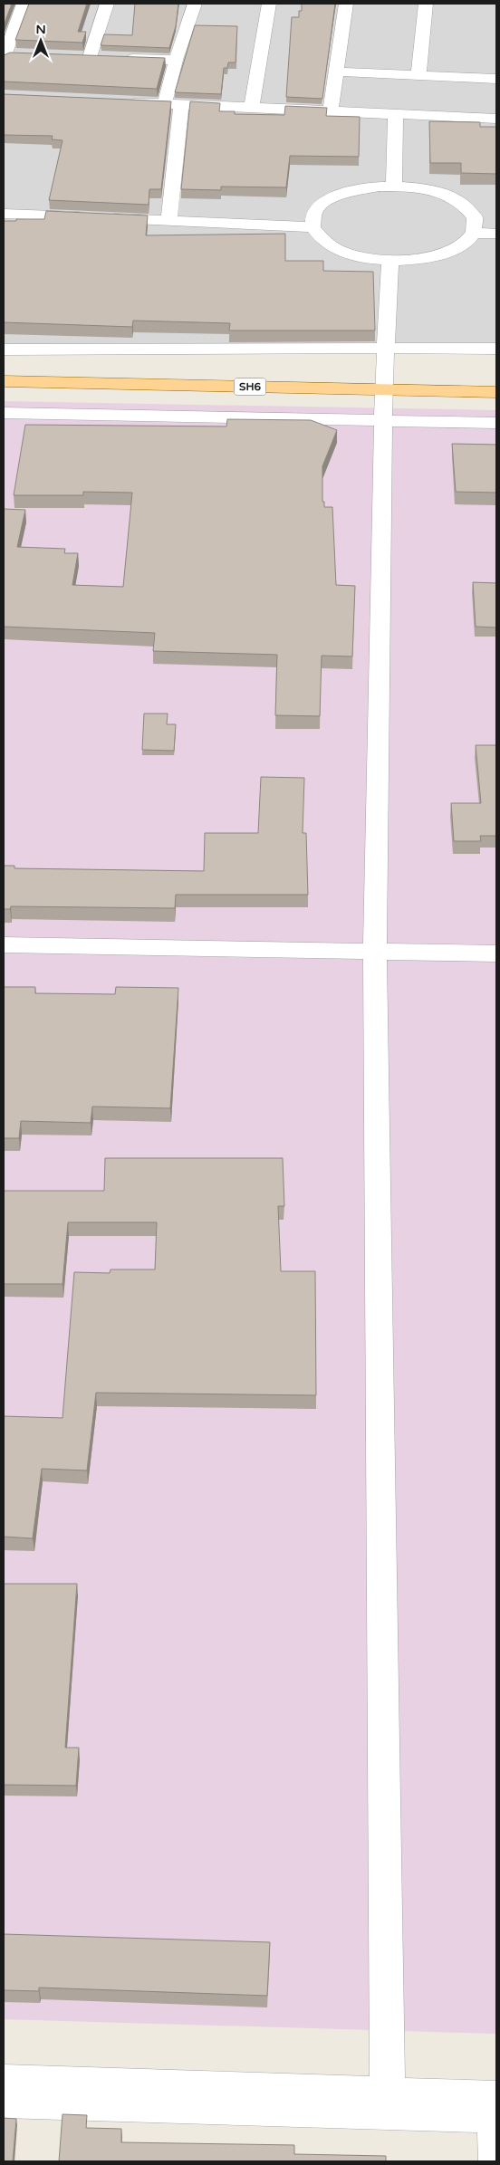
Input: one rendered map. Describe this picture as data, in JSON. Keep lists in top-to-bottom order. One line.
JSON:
{"streets":{"main road":["SH6"]},"north":"top"}
